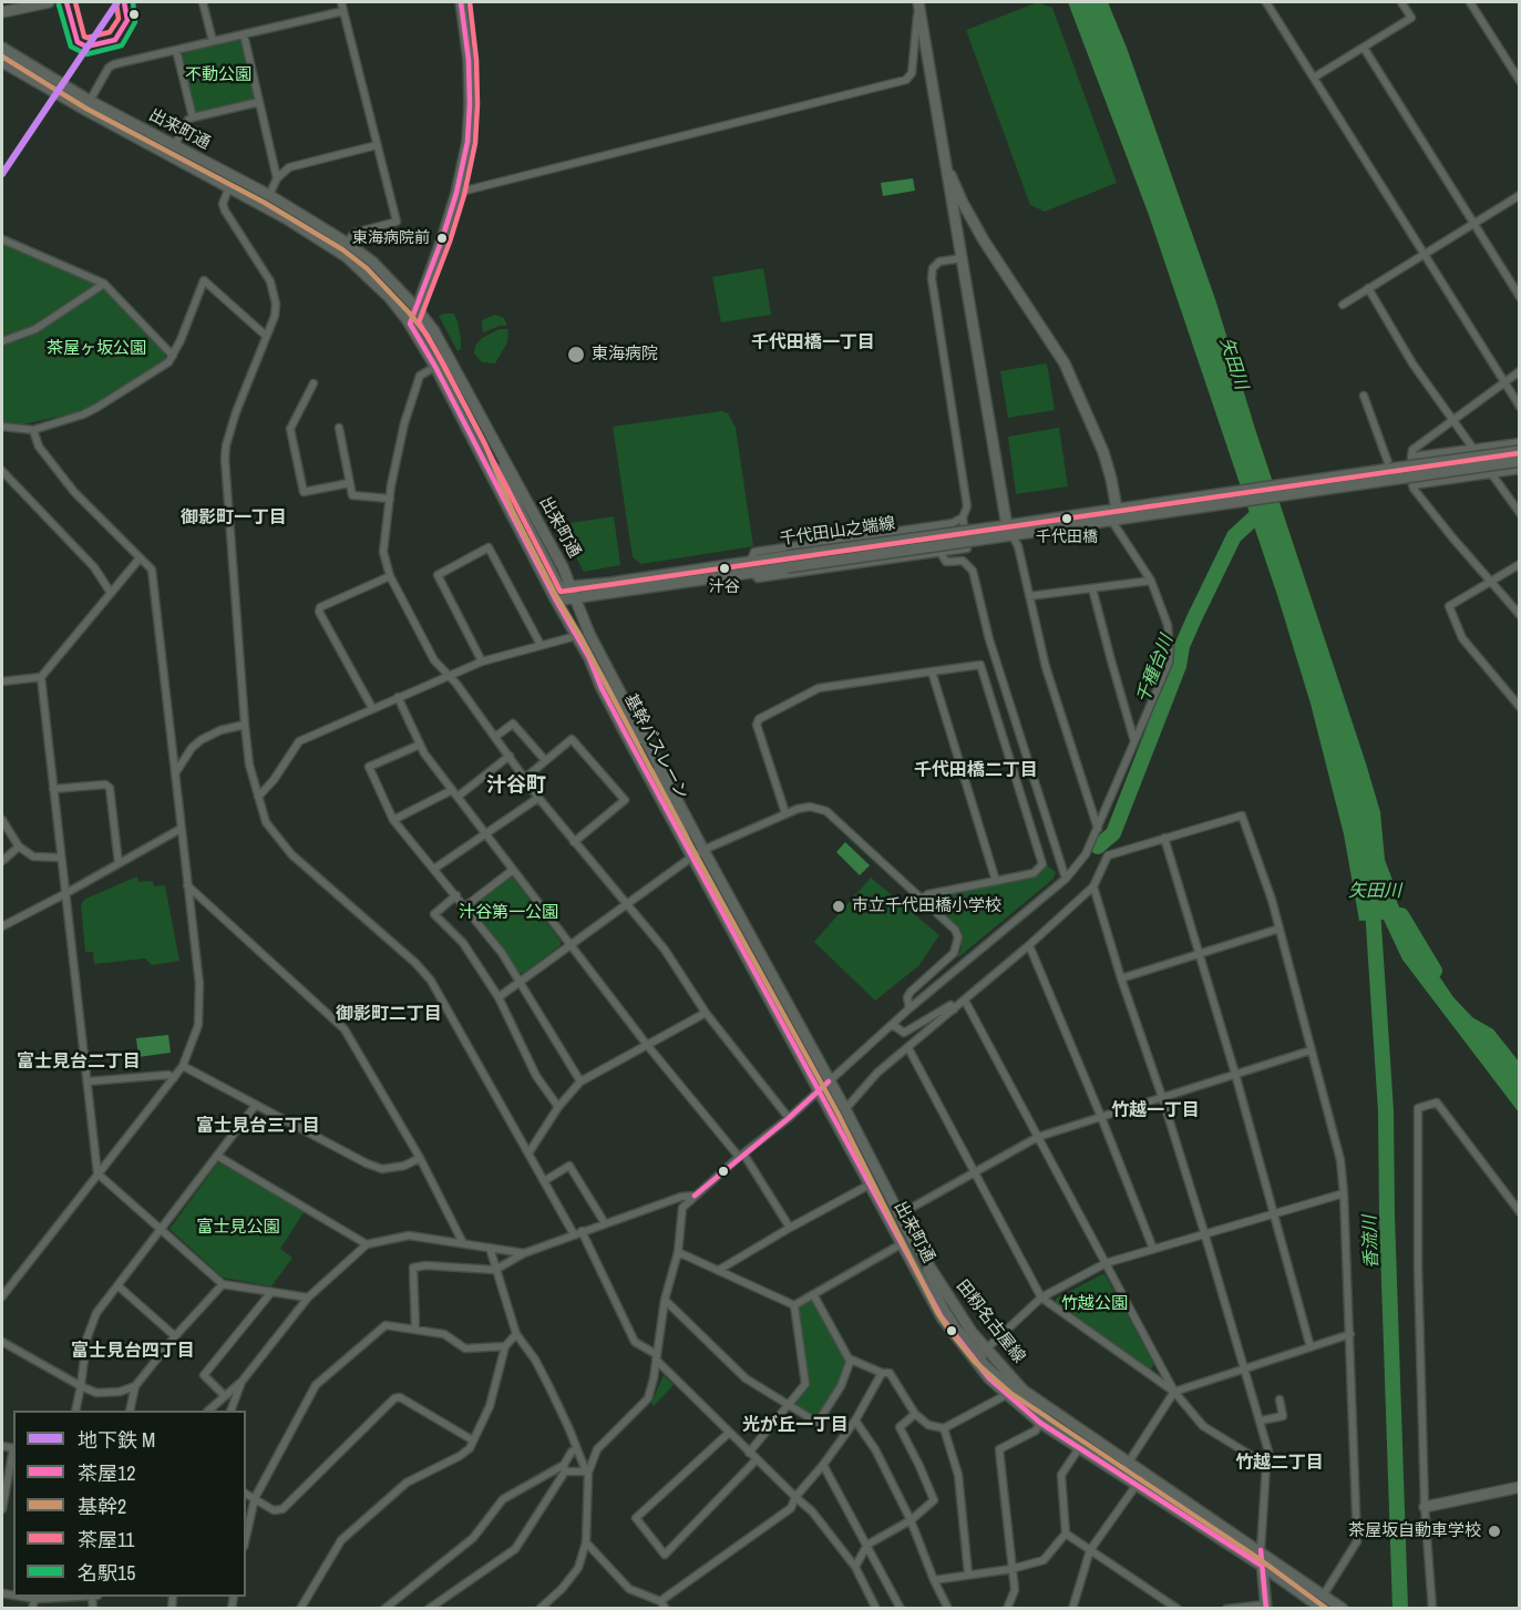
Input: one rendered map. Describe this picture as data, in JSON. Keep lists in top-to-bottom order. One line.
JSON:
{"streets":{"main road":["出来町通","千代田山之端線","田籾名古屋線"]},"crossings":[["出来町通","千代田山之端線"],["出来町通","田籾名古屋線"]],"districts":["千代田橋一丁目","御影町一丁目","千代田橋二丁目","汁谷町","御影町二丁目","富士見台二丁目","竹越一丁目","富士見台三丁目","富士見台四丁目","光が丘一丁目","竹越二丁目"],"water":["矢田川","千種台川","香流川"],"parks":["不動公園","茶屋ヶ坂公園","汁谷第一公園","富士見公園","竹越公園"],"places":["東海病院前","東海病院","千代田橋","汁谷","市立千代田橋小学校","茶屋坂自動車学校"],"lines":["metro line M","transit line 茶屋12","transit line 茶屋11","transit line 名駅15","transit line 基幹2"],"legend":["地下鉄 M","茶屋12","基幹2","茶屋11","名駅15"]}
